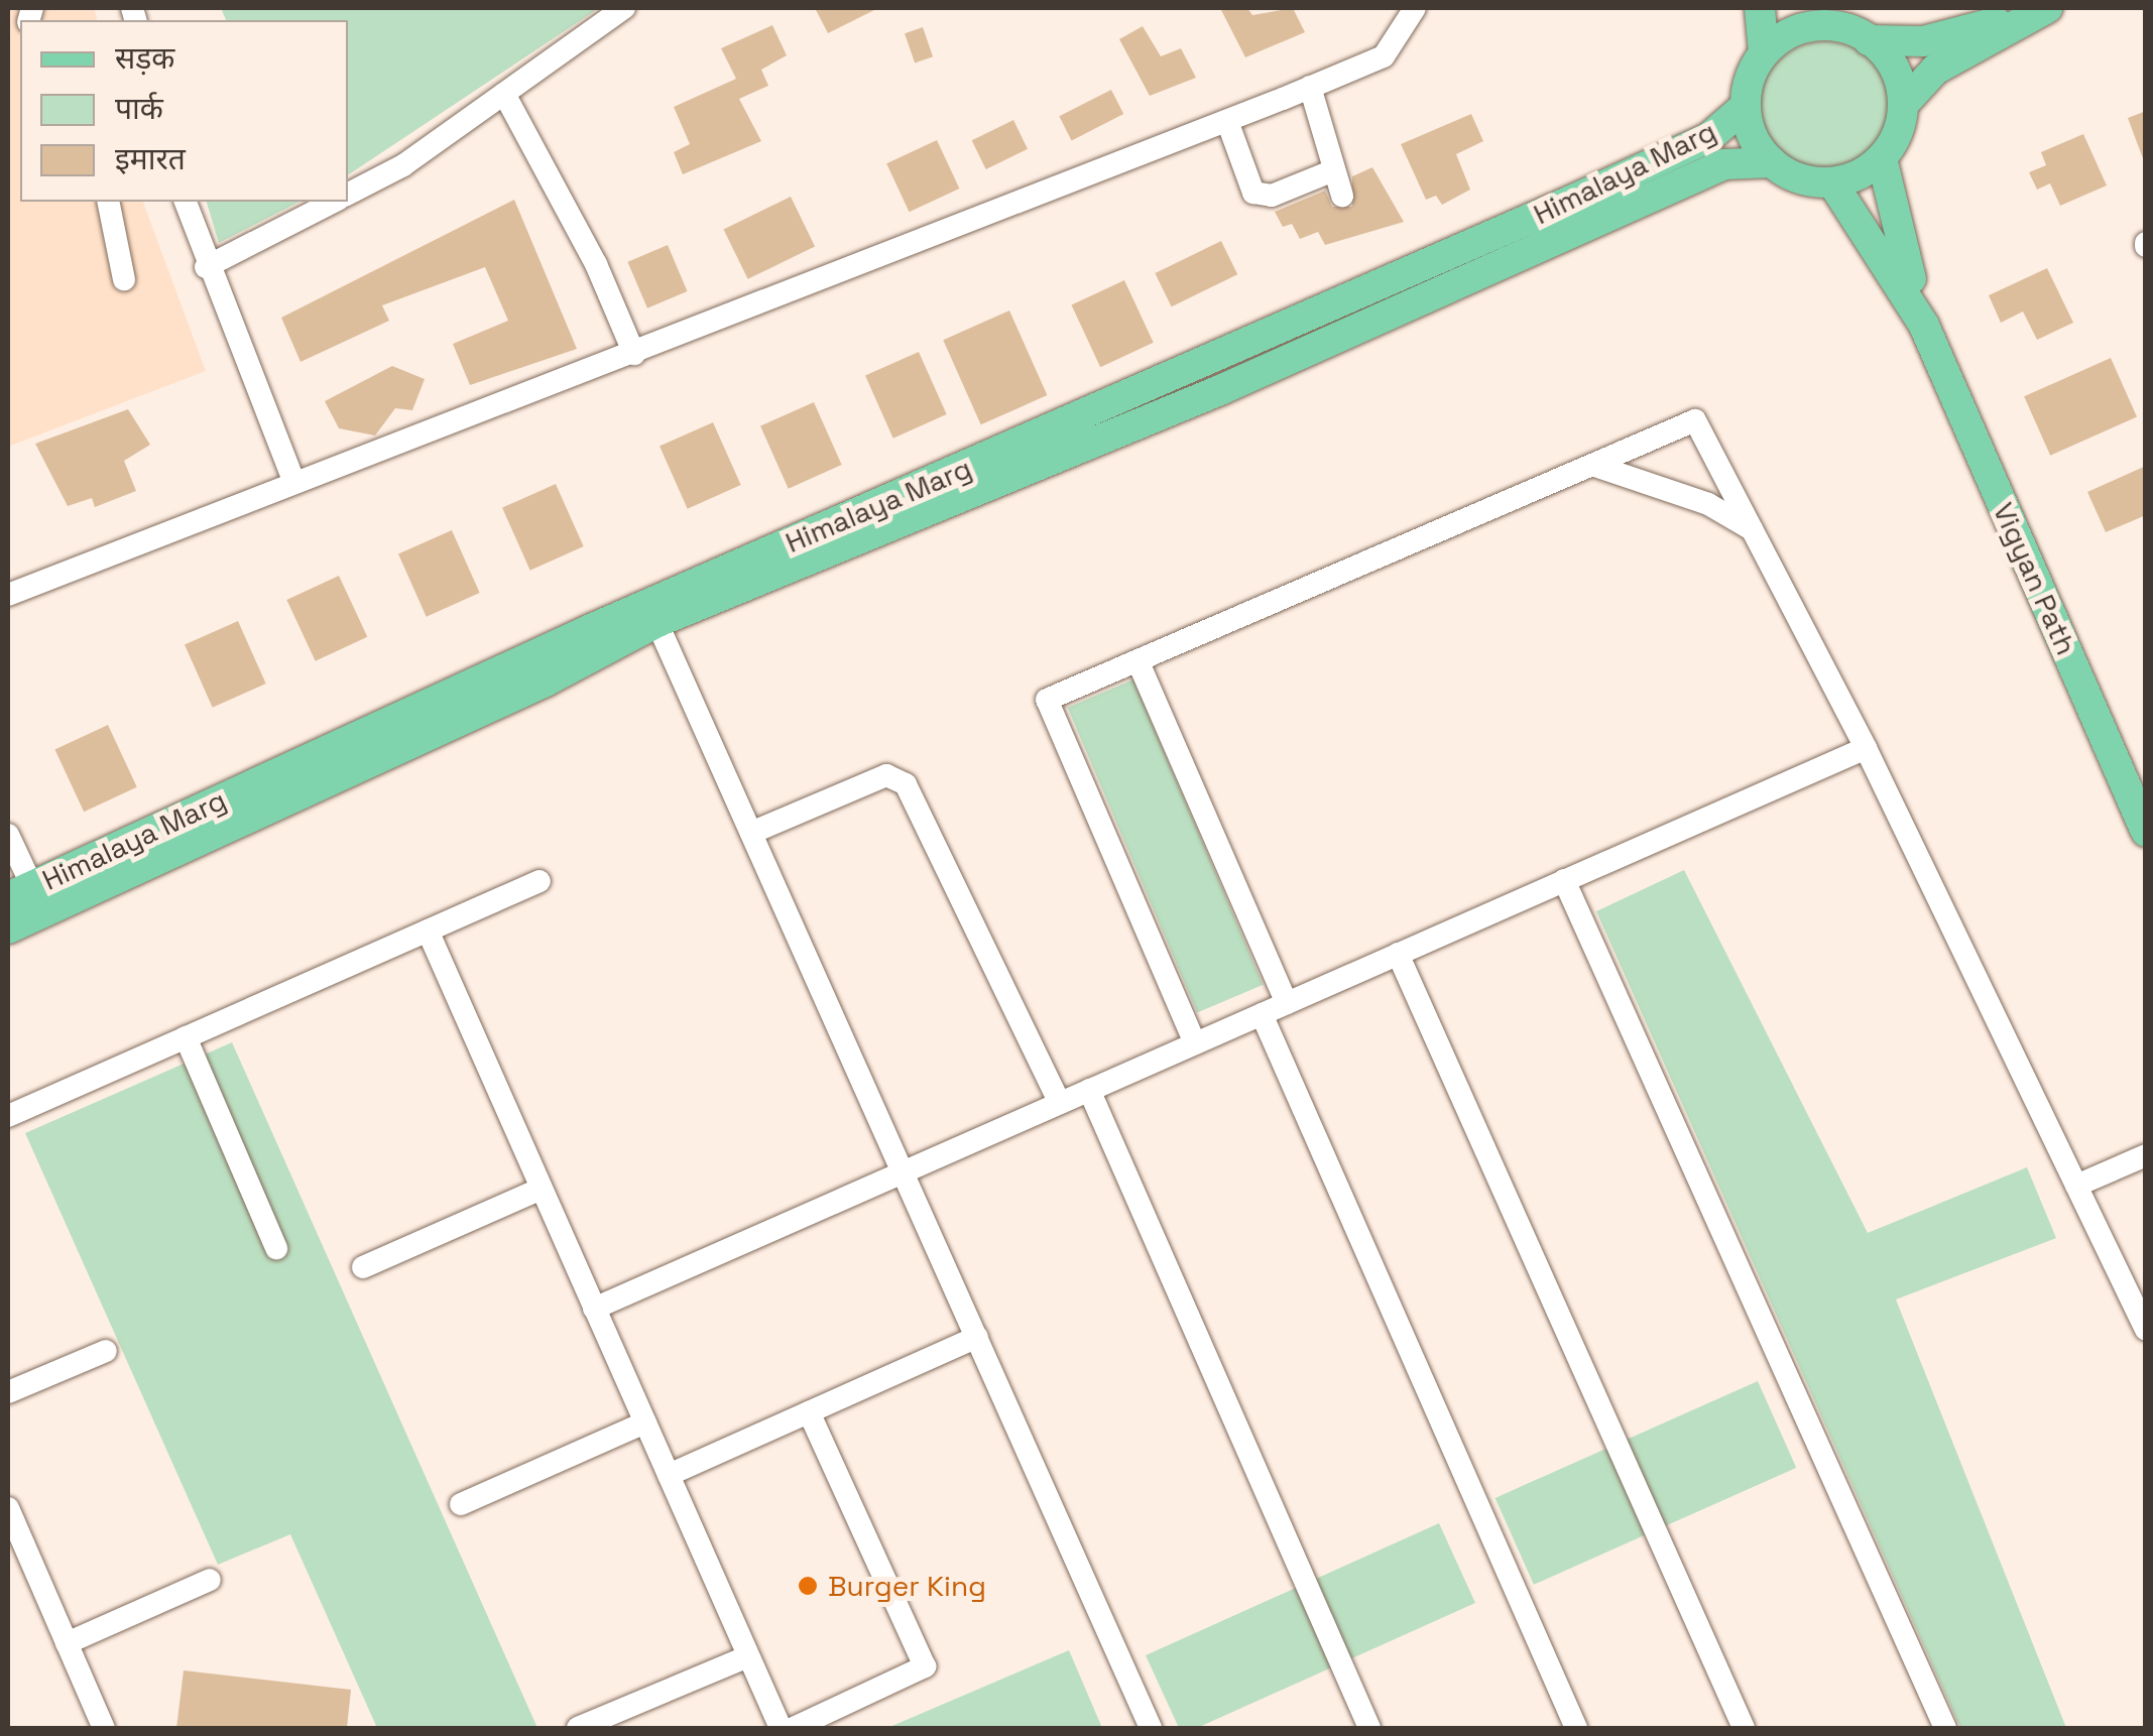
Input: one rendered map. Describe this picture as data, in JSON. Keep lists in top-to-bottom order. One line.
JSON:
{"streets":{"main road":["Himalaya Marg","Vigyan Path"]},"crossings":[["Himalaya Marg","Vigyan Path"]],"places":["Burger King"],"legend":["सड़क","पार्क","इमारत"]}
